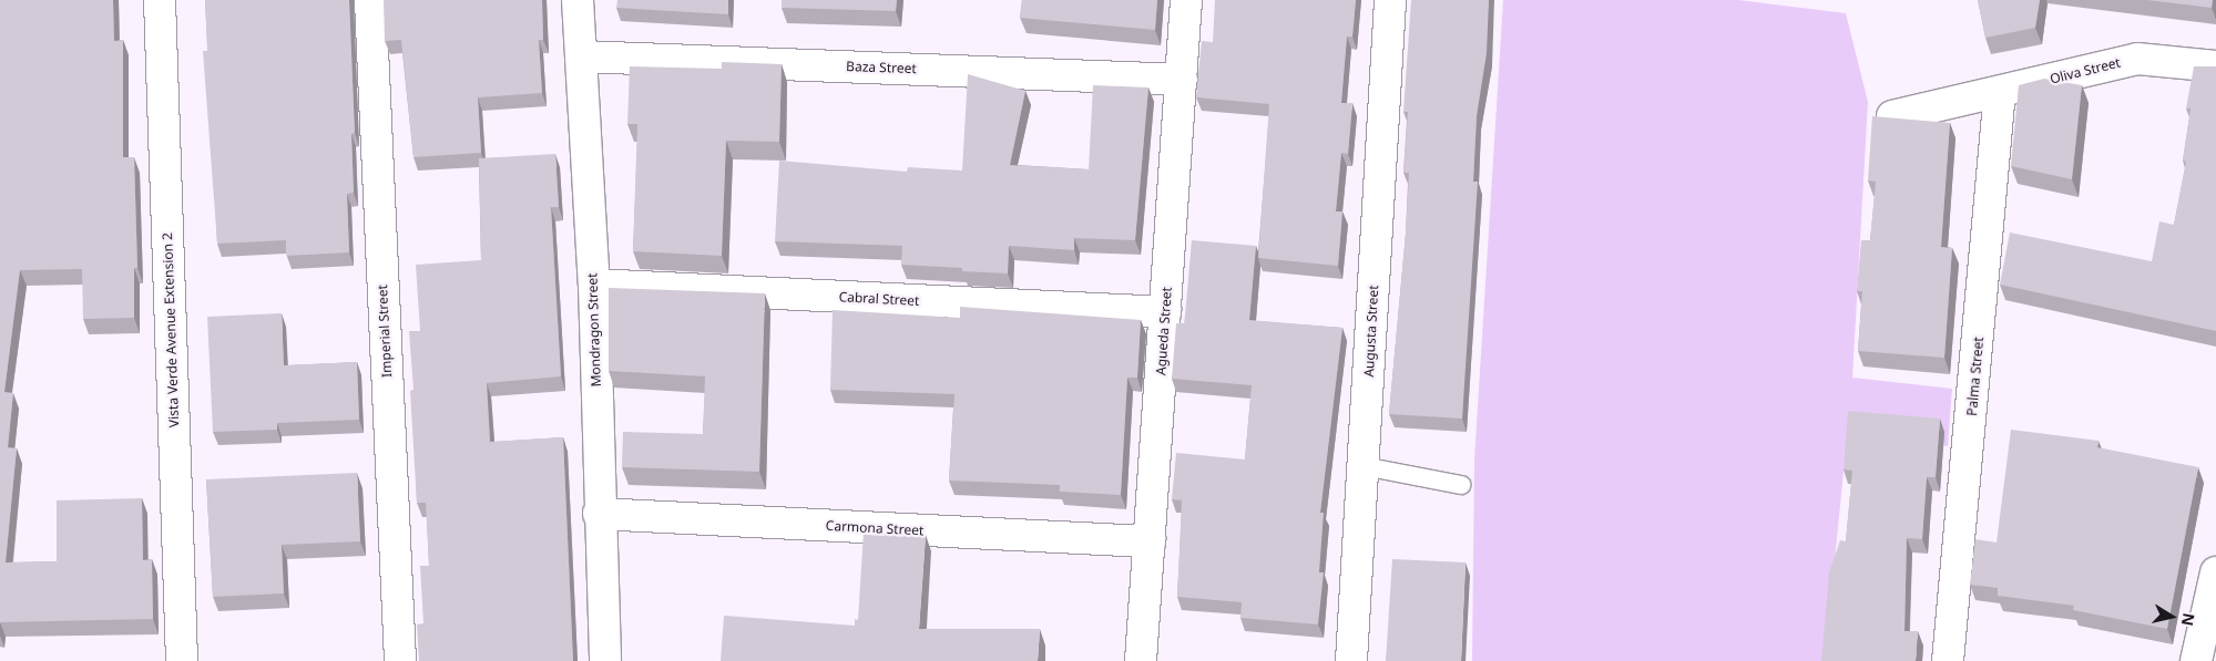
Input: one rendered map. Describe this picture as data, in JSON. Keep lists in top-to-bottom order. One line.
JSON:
{"streets":{"street":["Baza Street","Oliva Street","Cabral Street","Vista Verde Avenue Extension 2","Mondragon Street","Imperial Street","Agueda Street","Augusta Street","Palma Street","Carmona Street"]},"crossings":[["Baza Street","Mondragon Street"],["Baza Street","Agueda Street"],["Oliva Street","Palma Street"],["Cabral Street","Mondragon Street"],["Cabral Street","Agueda Street"],["Mondragon Street","Carmona Street"],["Agueda Street","Carmona Street"]],"north":"right"}
